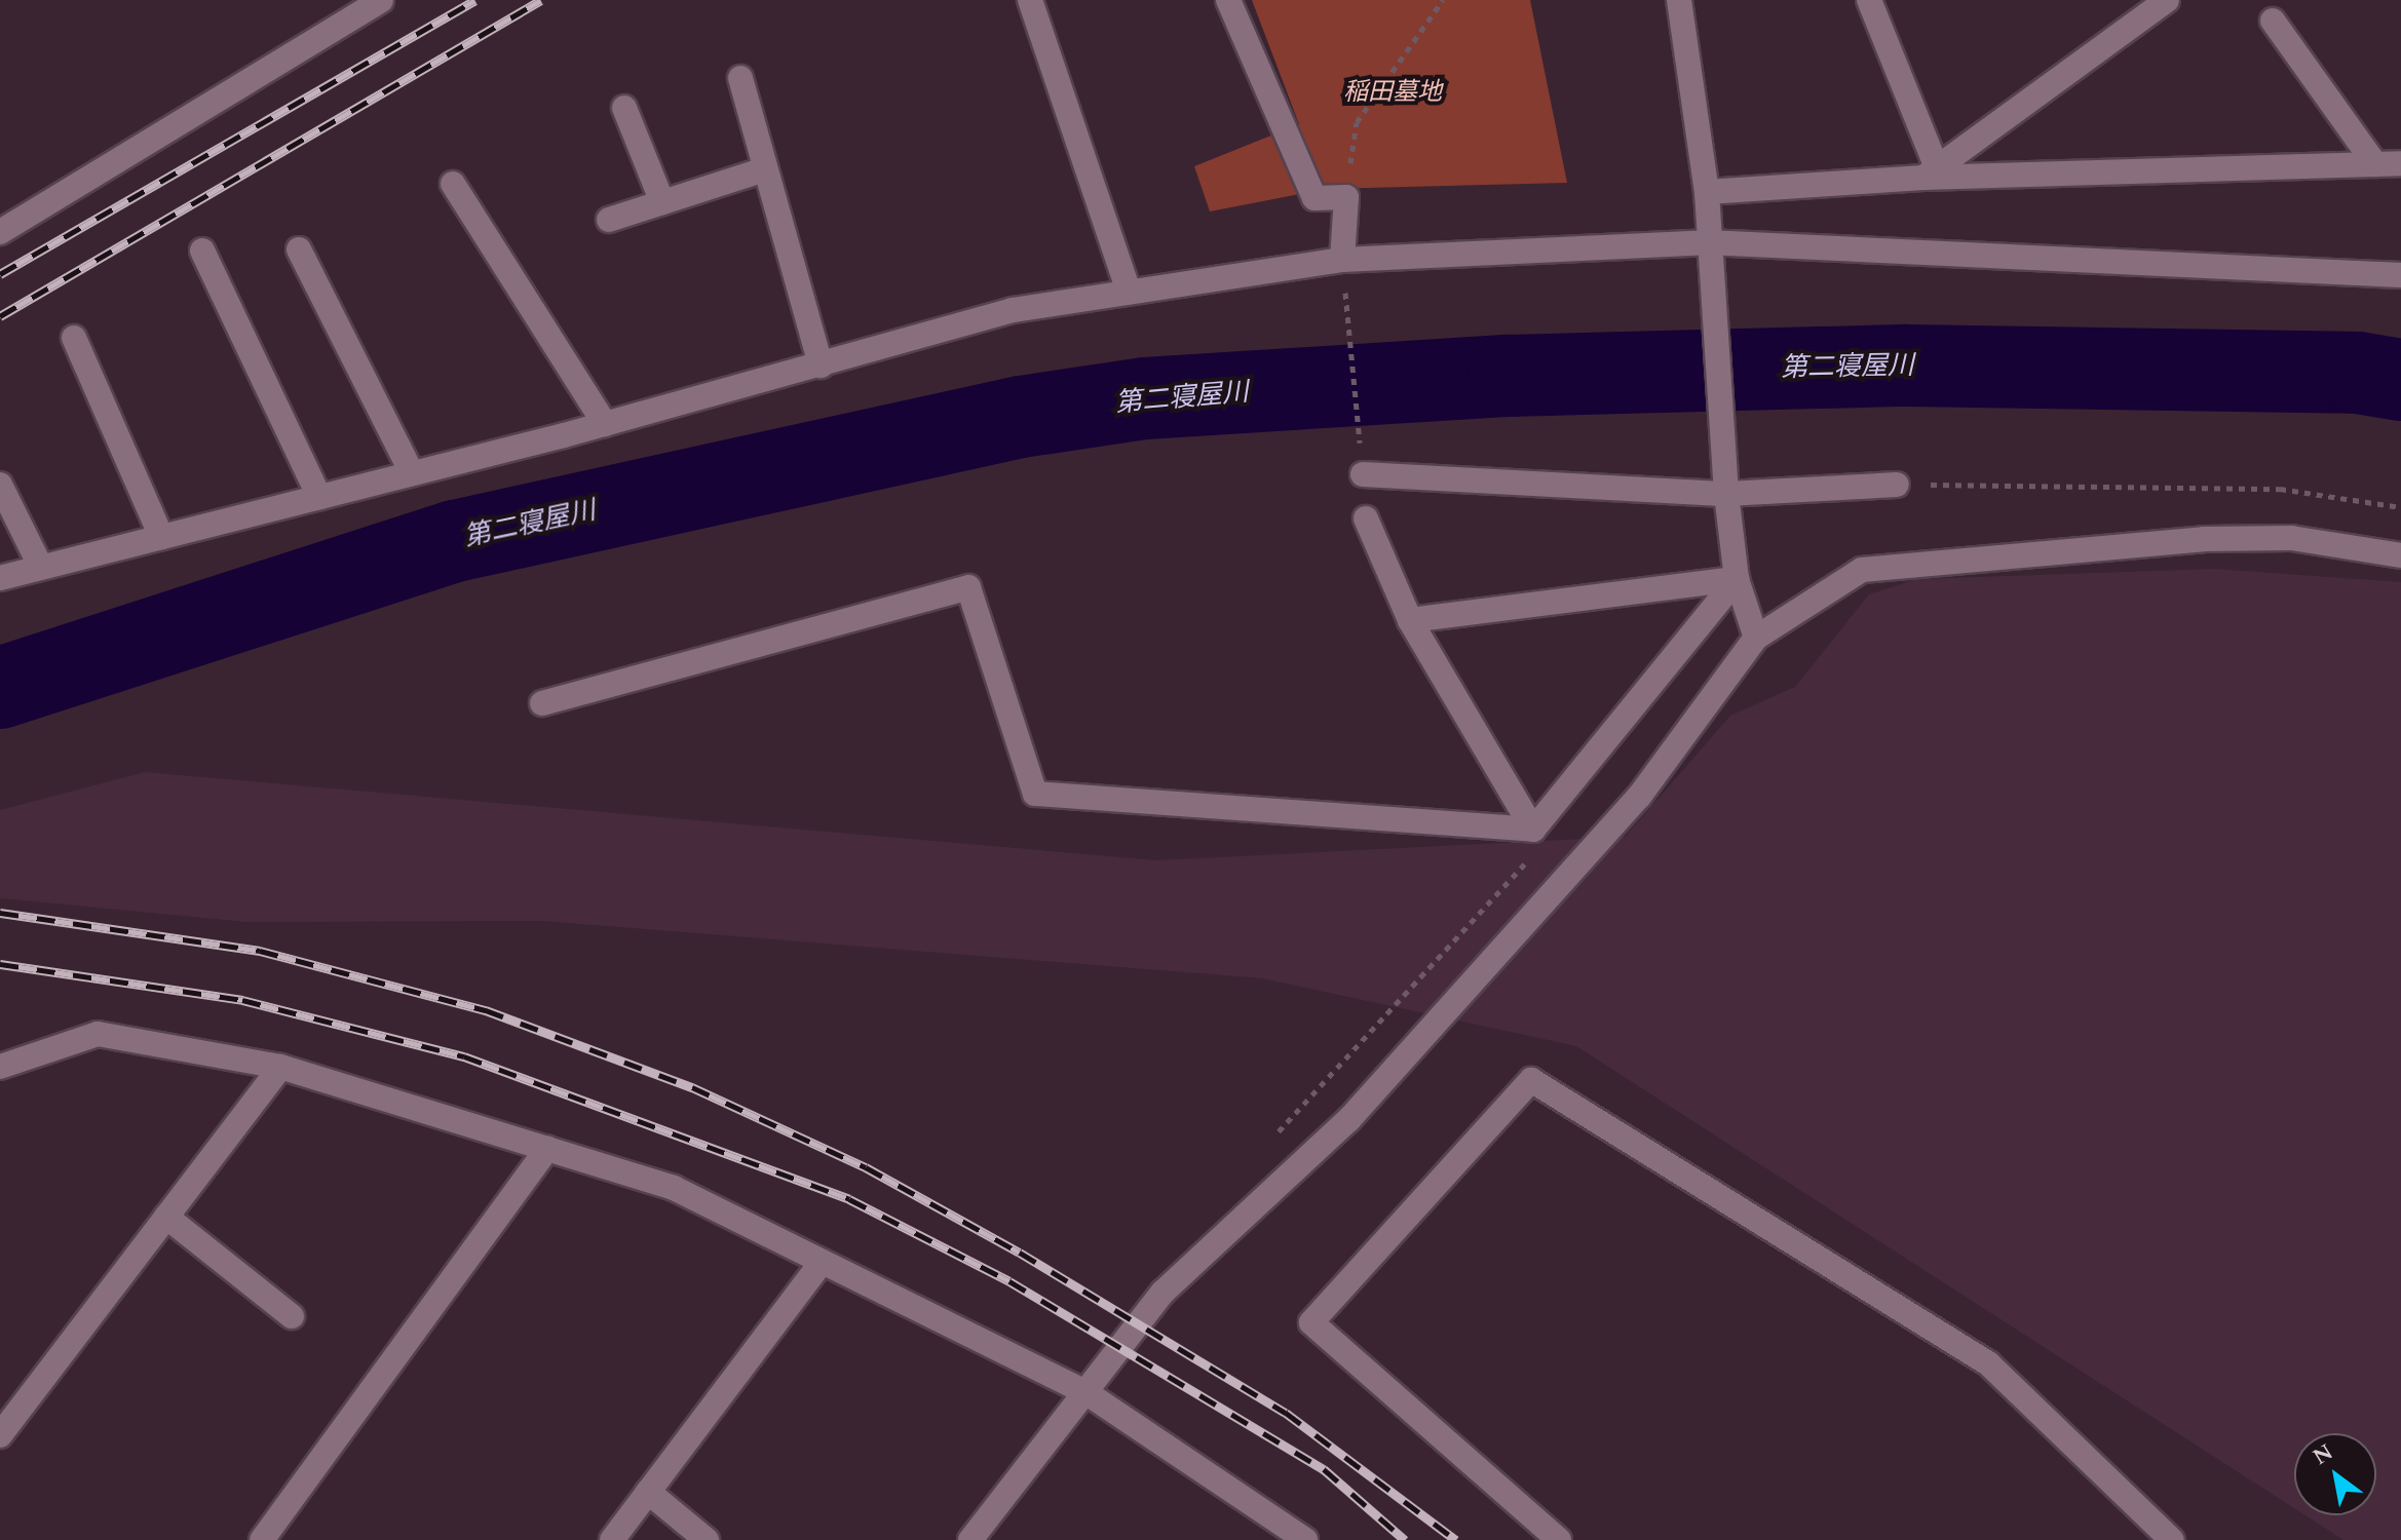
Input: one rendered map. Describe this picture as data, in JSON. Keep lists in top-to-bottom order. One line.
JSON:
{"water":["第二寝屋川"],"parks":["稲田墓地"],"north":"top left"}
